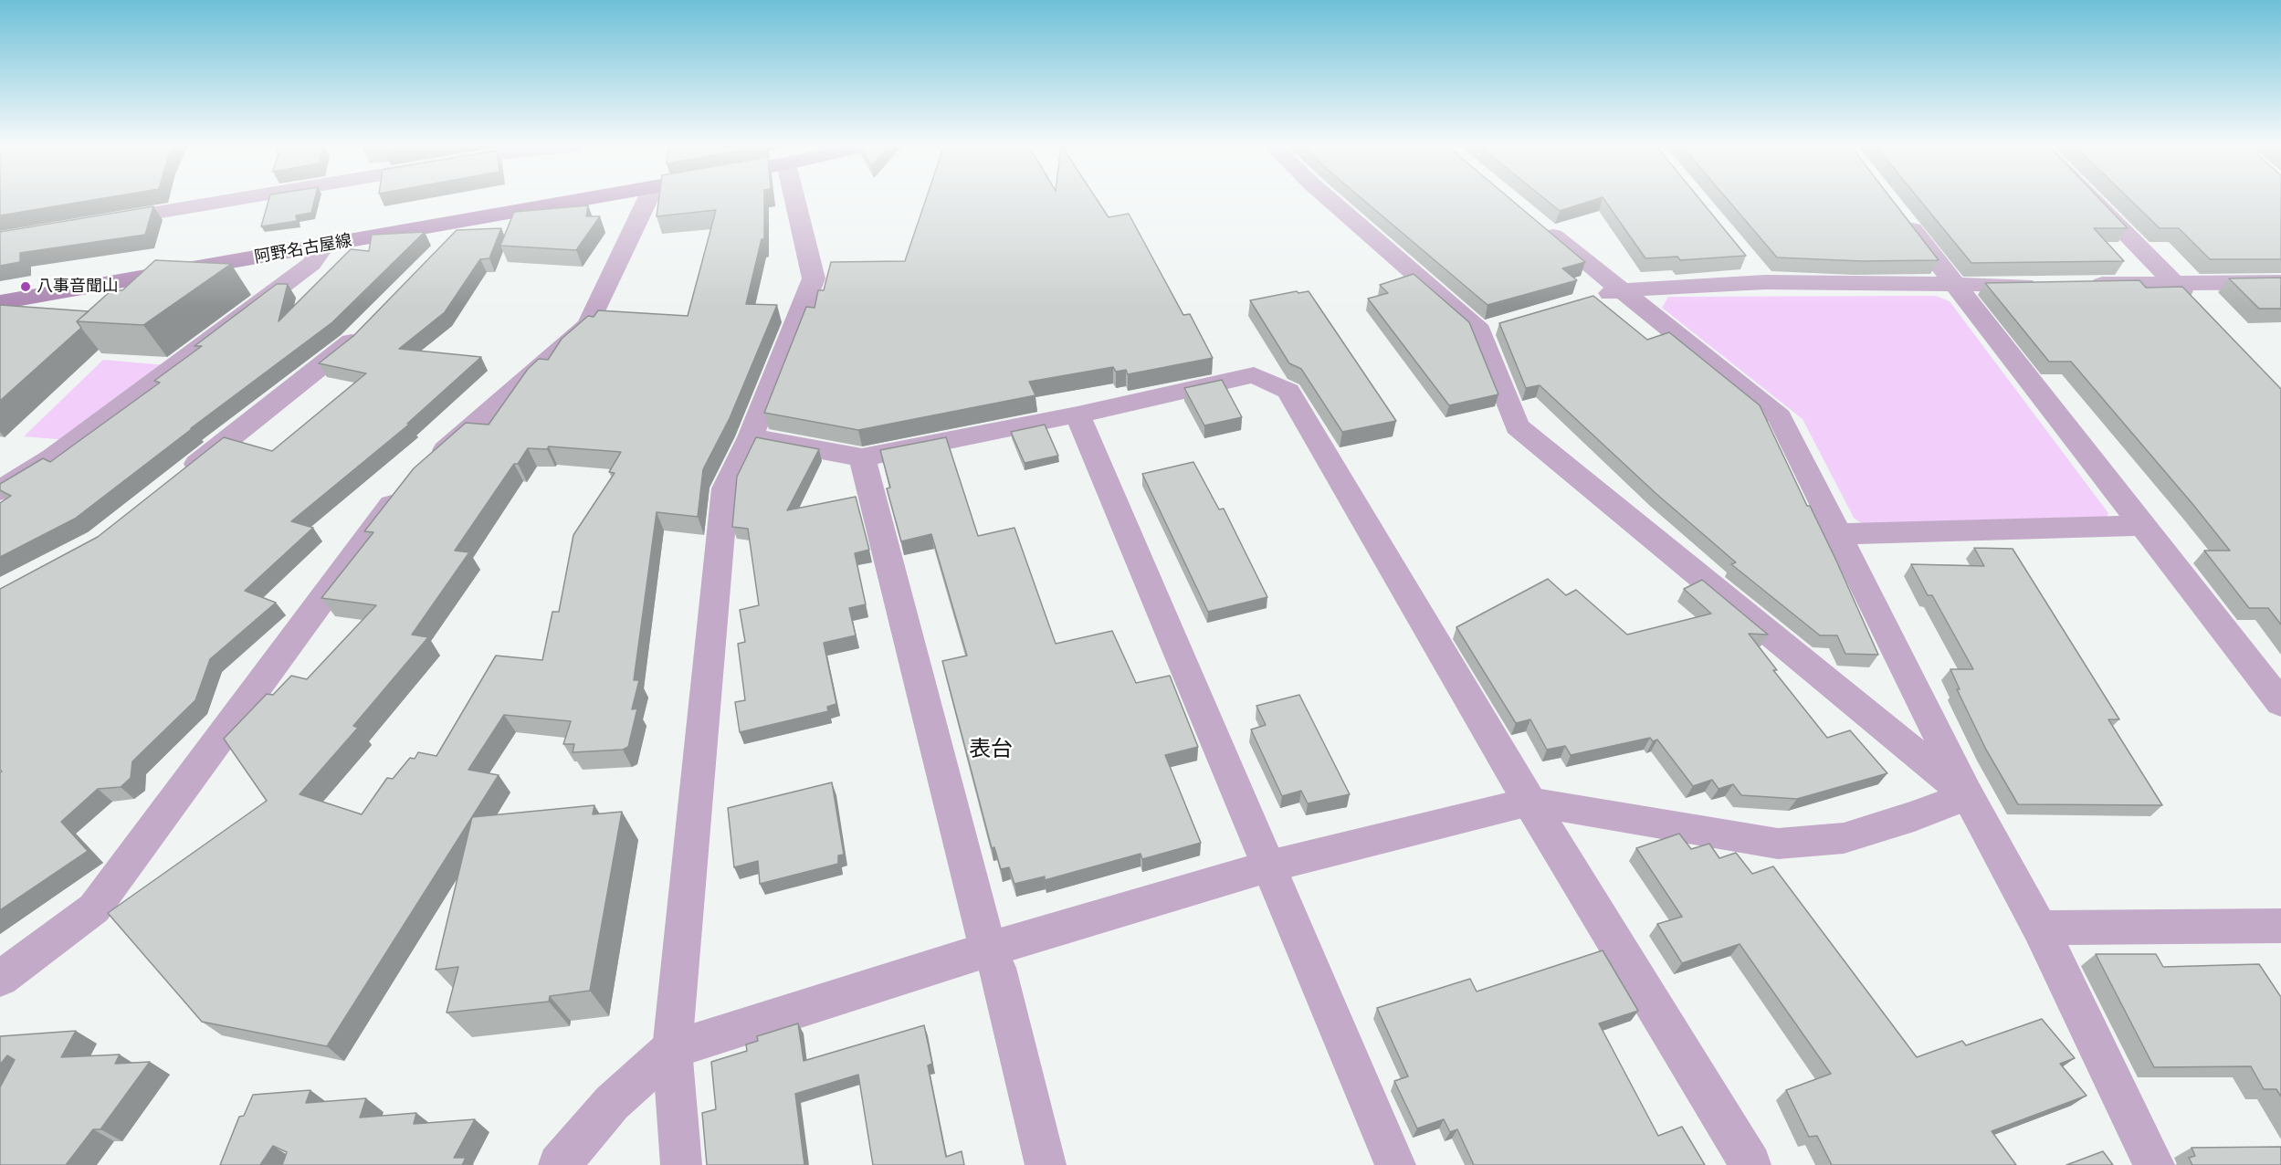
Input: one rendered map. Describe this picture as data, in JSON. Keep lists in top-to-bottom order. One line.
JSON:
{"streets":{"main road":["阿野名古屋線"]},"districts":["表台"],"places":["八事音聞山"]}
